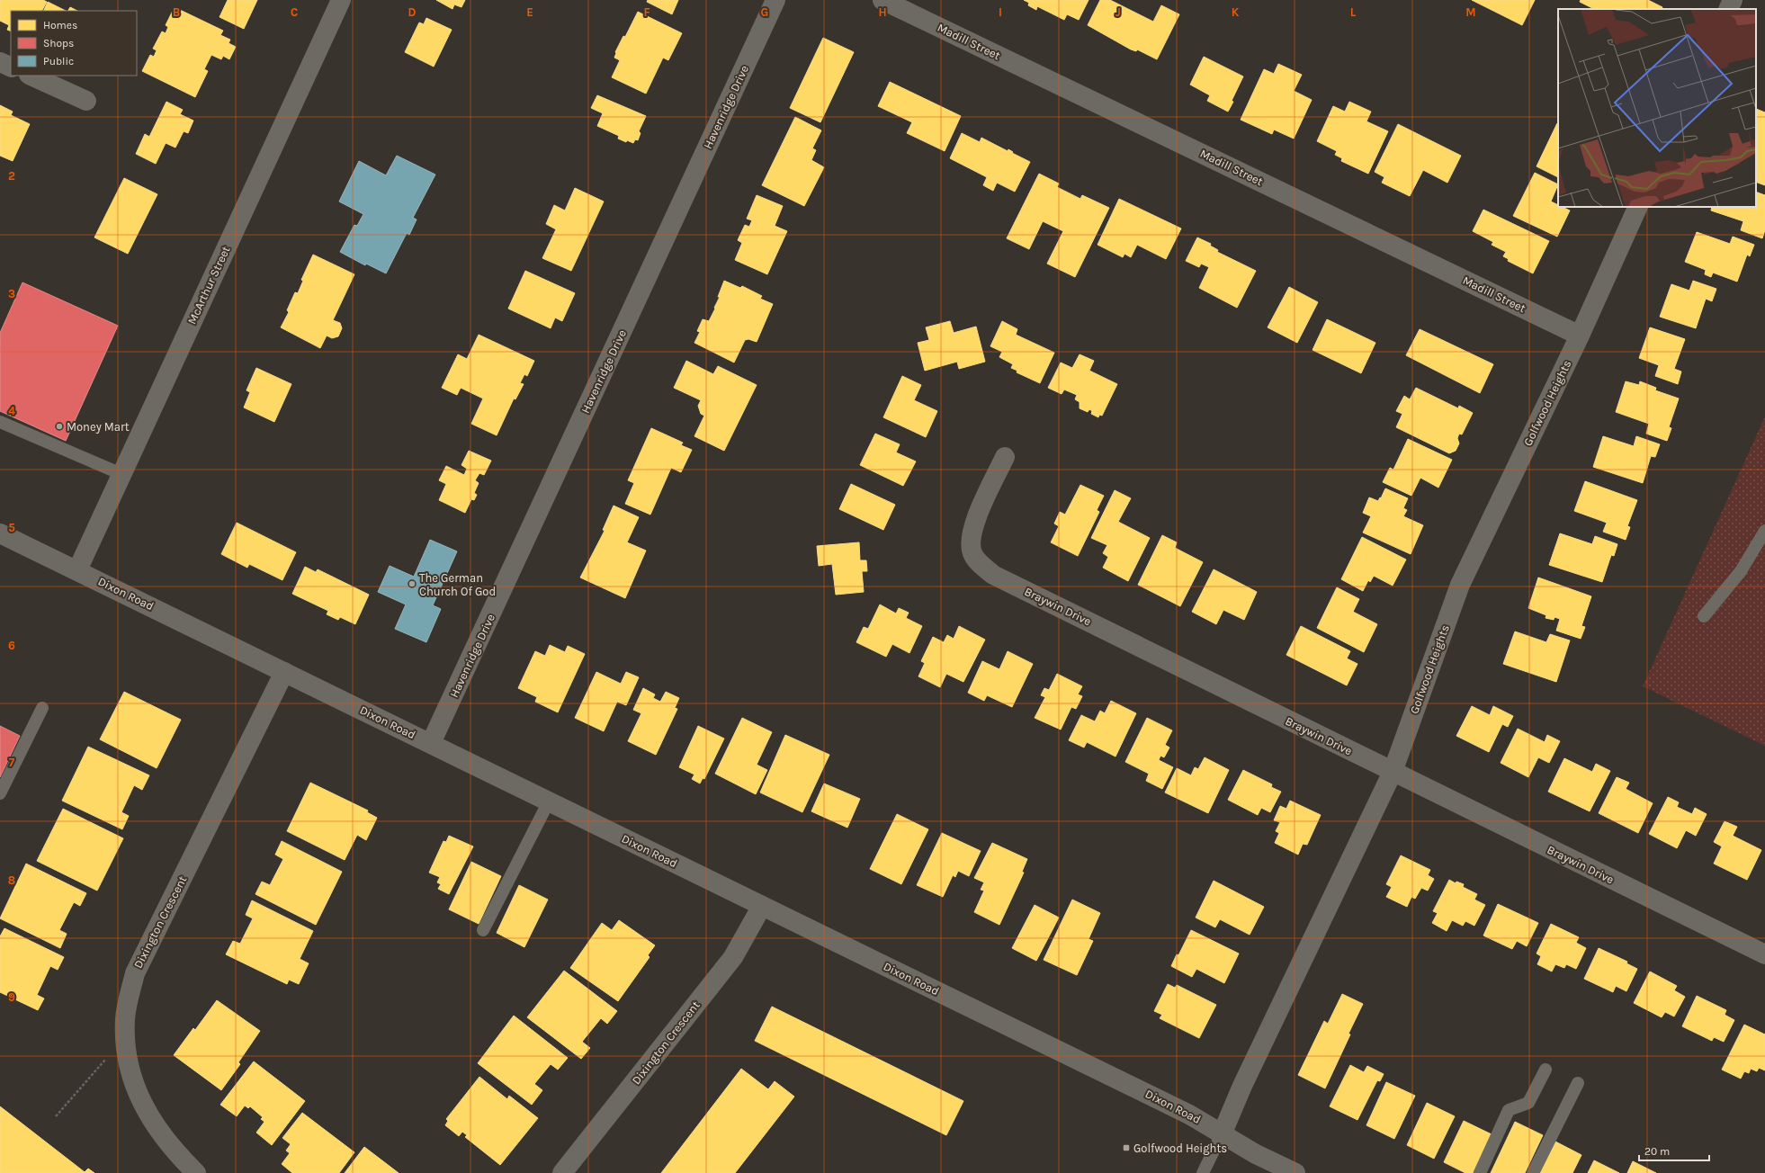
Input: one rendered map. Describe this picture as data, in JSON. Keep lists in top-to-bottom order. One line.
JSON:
{"streets":{"street":["Madill Street","Havenridge Drive","McArthur Street","Golfwood Heights","Dixon Road","Braywin Drive","Dixington Crescent"]},"crossings":[["Madill Street","Golfwood Heights"],["Havenridge Drive","Dixon Road"],["McArthur Street","Dixon Road"],["Golfwood Heights","Dixon Road"],["Golfwood Heights","Braywin Drive"],["Dixon Road","Dixington Crescent"]],"places":{"other":["Money Mart","The German Church Of God"],"transit":["Golfwood Heights"]},"legend":["Homes","Shops","Public"],"scale_bar":"20 m","grid":{"columns":["B","C","D","E","F","G","H","I","J","K","L","M"],"rows":["2","3","4","5","6","7","8","9"]}}
